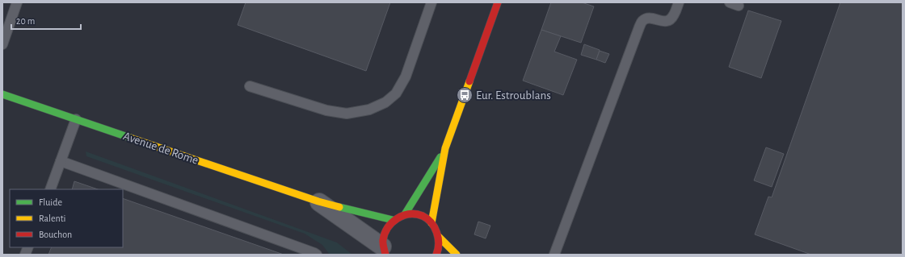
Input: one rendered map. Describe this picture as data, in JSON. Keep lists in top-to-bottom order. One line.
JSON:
{"streets":{"street":["Avenue de Rome"]},"places":{"bus stop":["Eur. Estroublans"]},"legend":["Fluide","Ralenti","Bouchon"],"scale_bar":"20 m"}
